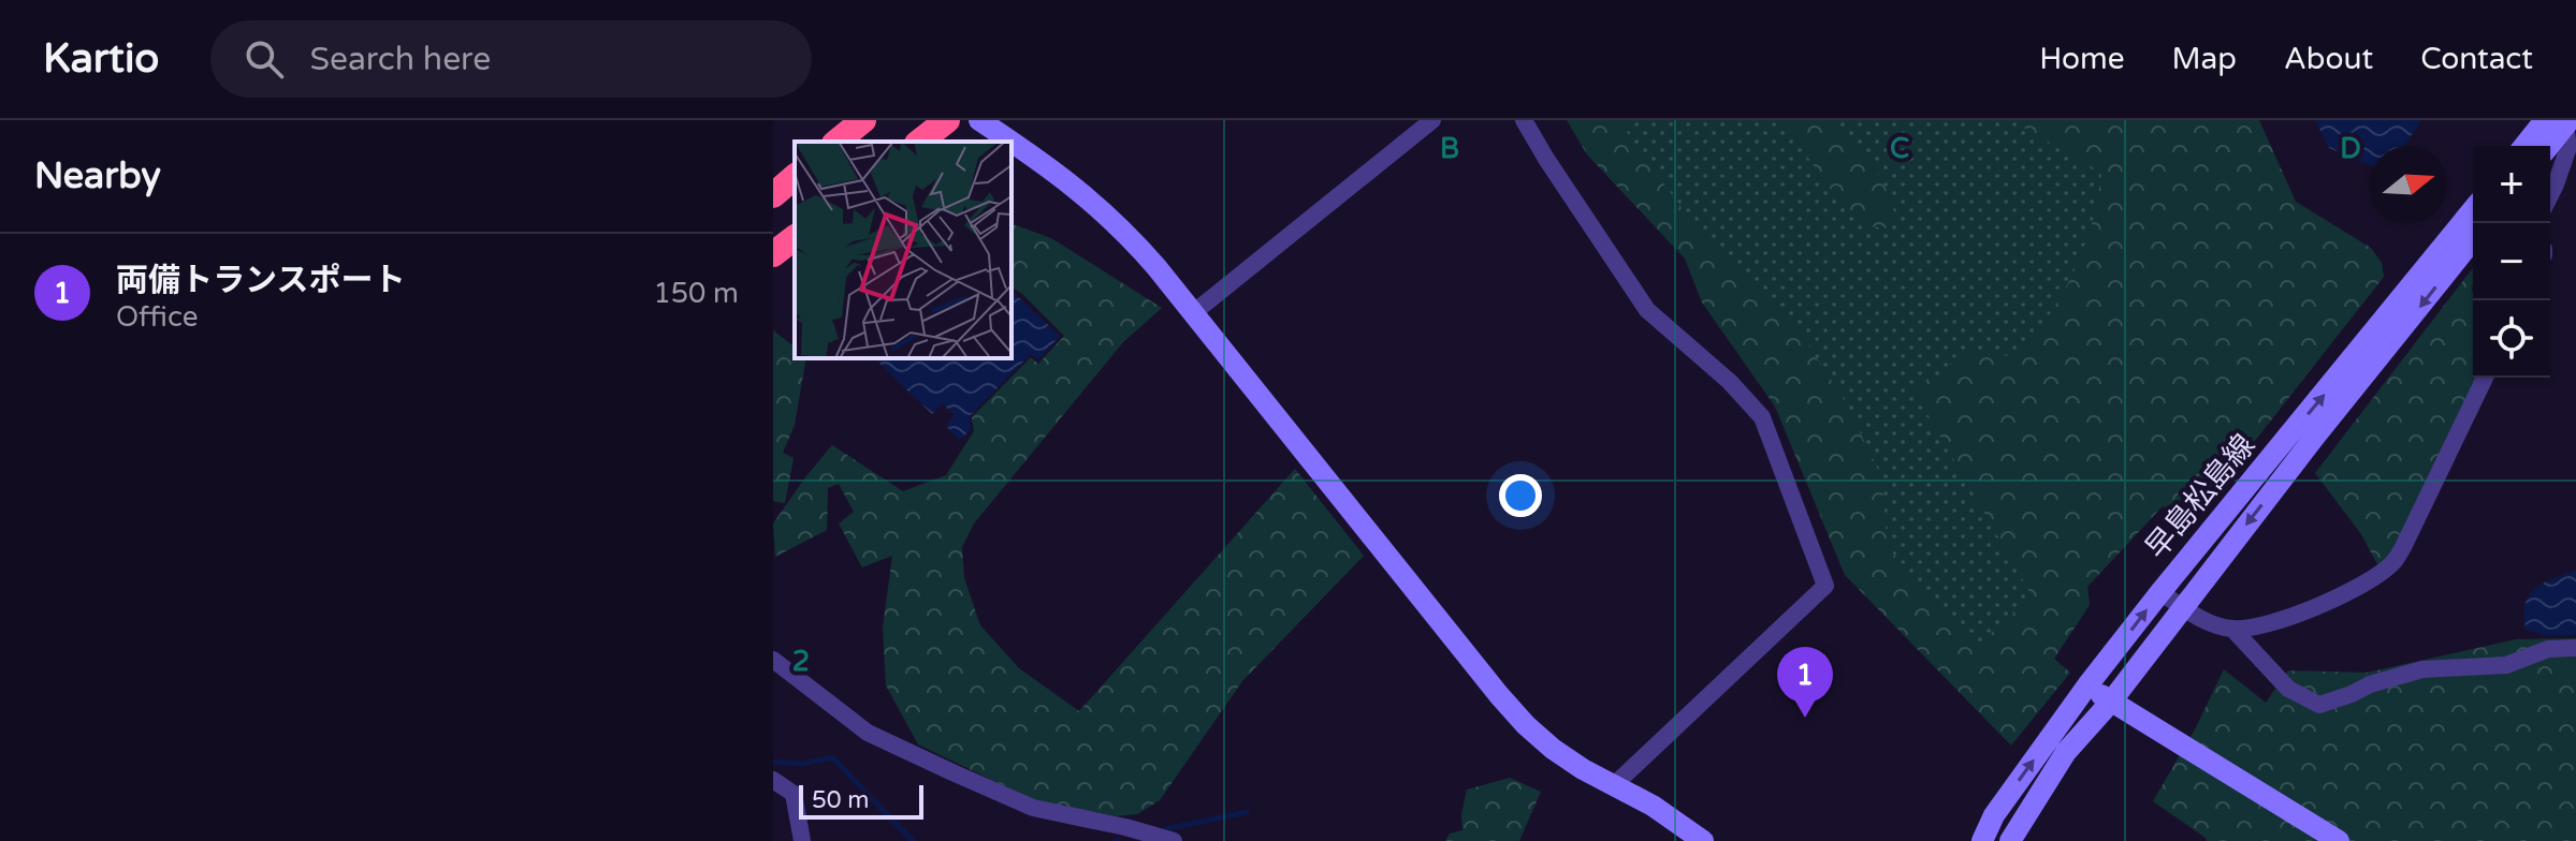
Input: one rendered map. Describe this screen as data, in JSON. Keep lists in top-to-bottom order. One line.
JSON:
{"streets":{"main road":["早島松島線"]},"scale_bar":"50 m","north":"right","page":{"header":"Kartio","search":"Search here","nav":["Home","Map","About","Contact"],"heading":"Nearby","map_buttons":["+","−"],"list":[{"mark":"1","name":"両備トランスポート","note":"Office","value":"150 m"}],"pins":"1","scale":"50 m"},"grid":{"columns":["B","C","D"],"rows":["2"]}}
